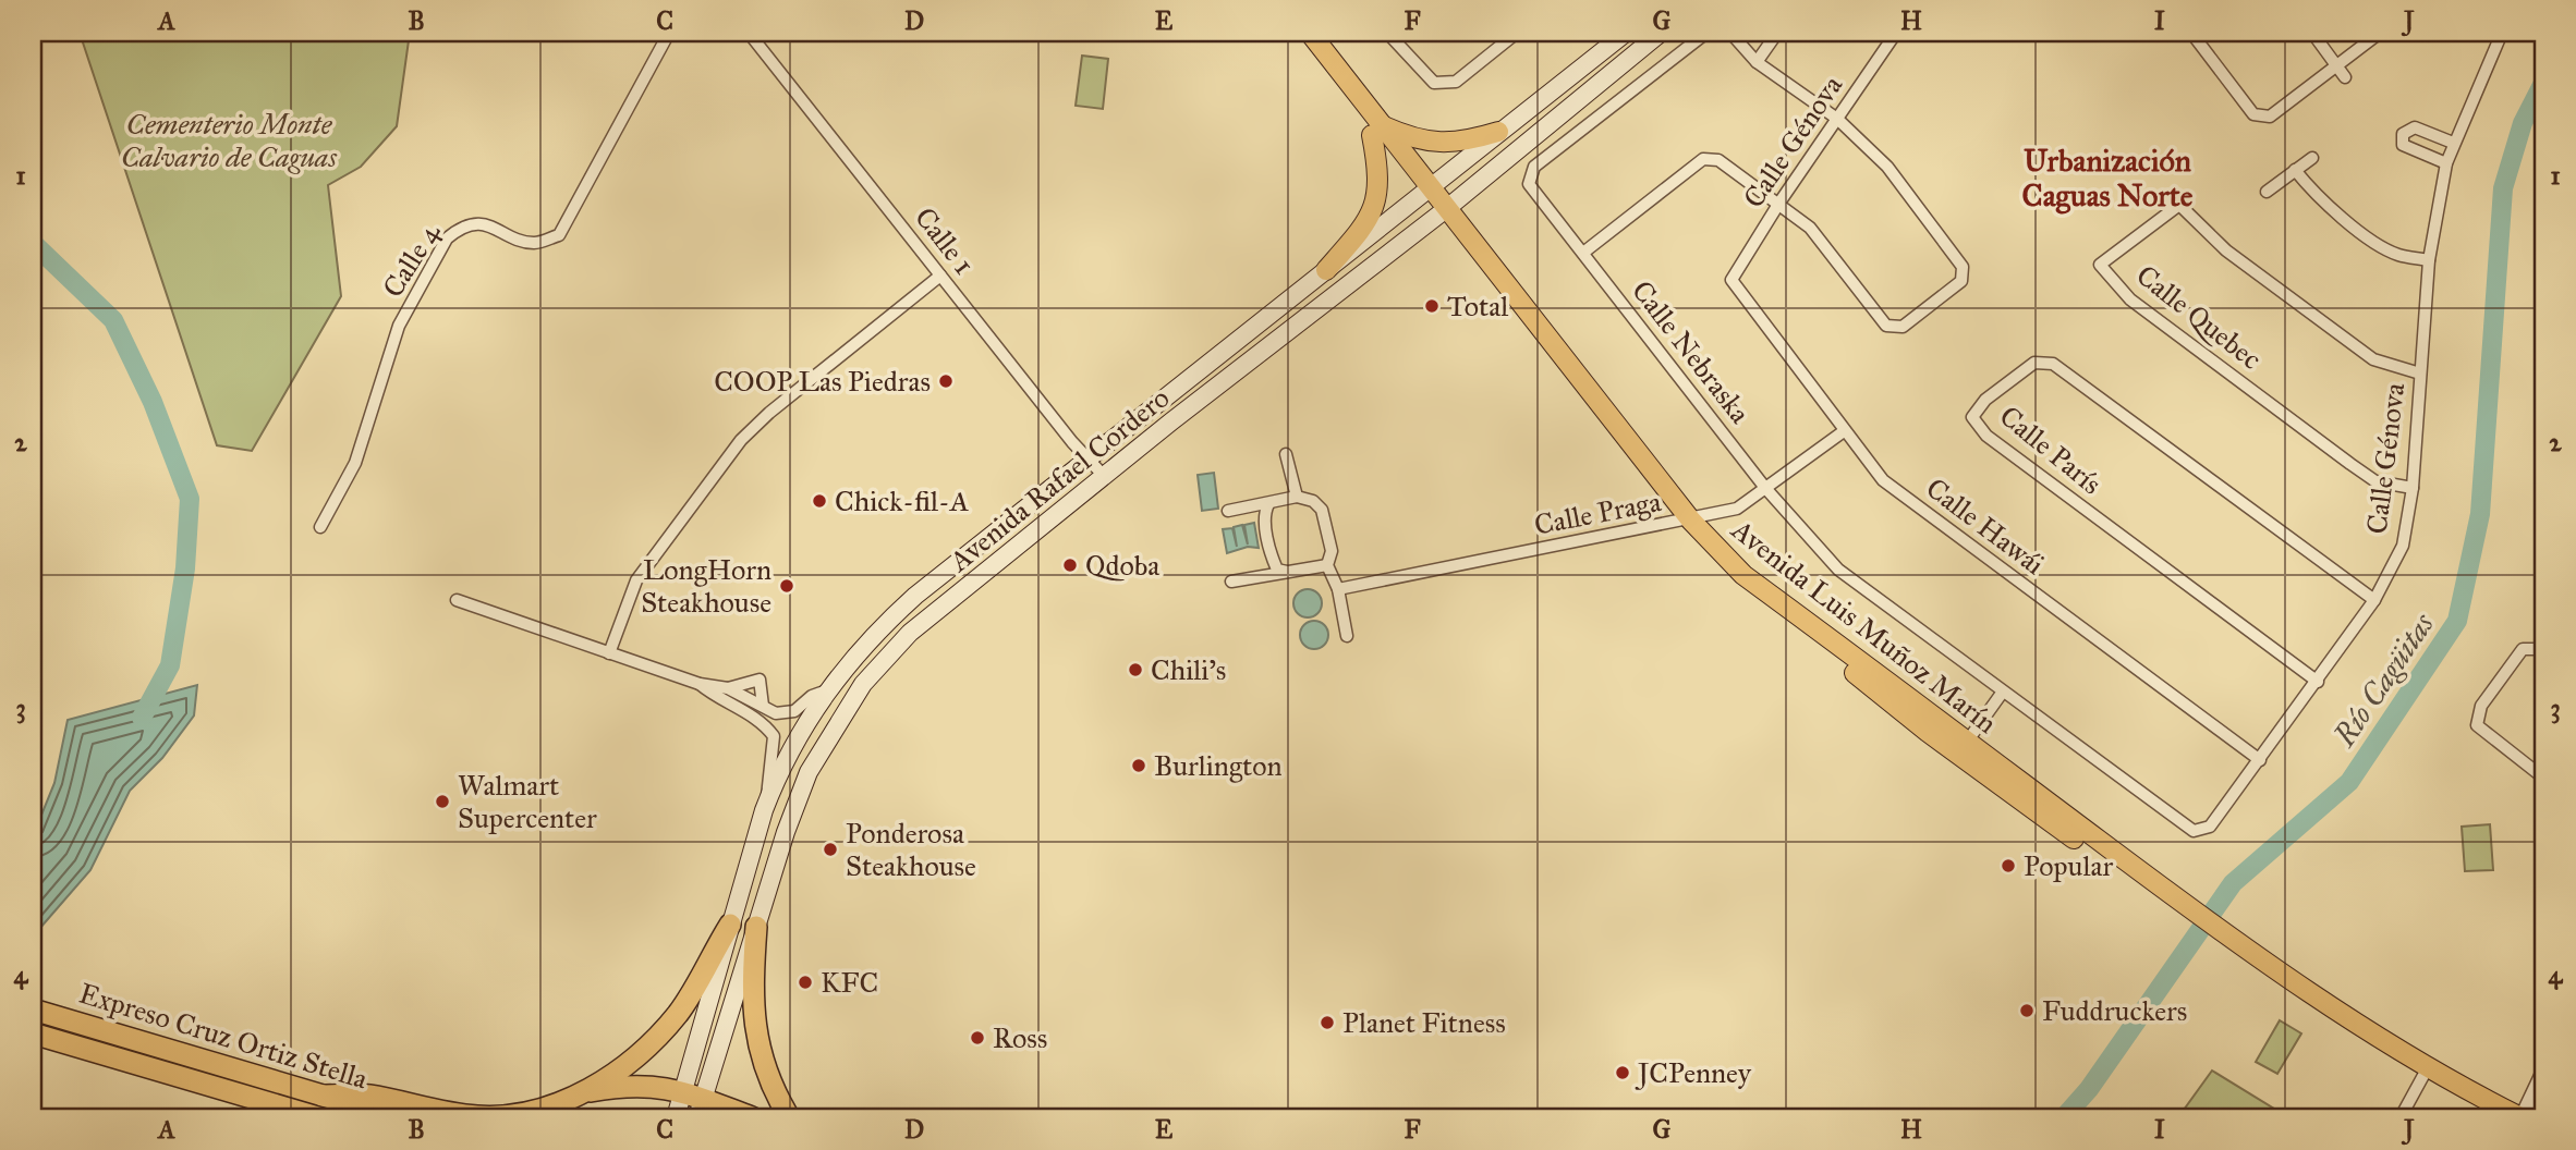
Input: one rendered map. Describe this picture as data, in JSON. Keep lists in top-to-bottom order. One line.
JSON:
{"streets":{"highway":["Expreso Cruz Ortiz Stella"],"main road":["Avenida Rafael Cordero","Avenida Luis Muñoz Marín"],"street":["Calle Génova","Calle 1","Calle 4","Calle Quebec","Calle Nebraska","Calle París","Calle Praga","Calle Hawái"]},"crossings":[["Calle Génova","Calle Quebec"],["Calle Génova","Calle Nebraska"],["Calle Génova","Calle París"],["Calle Génova","Calle Hawái"],["Calle 1","Avenida Rafael Cordero"],["Calle Nebraska","Calle Praga"],["Avenida Rafael Cordero","Avenida Luis Muñoz Marín"],["Calle Praga","Calle Hawái"],["Calle Praga","Avenida Luis Muñoz Marín"]],"districts":["Urbanización Caguas Norte"],"water":["Río Cagüitas"],"parks":["Cementerio Monte Calvario de Caguas"],"places":["Total","COOP Las Piedras","Chick-fil-A","Qdoba","LongHorn Steakhouse","Chili's","Burlington","Walmart Supercenter","Ponderosa Steakhouse","Popular","KFC","Fuddruckers","Planet Fitness","Ross","JCPenney"],"grid":{"columns":["A","B","C","D","E","F","G","H","I","J"],"rows":["1","2","3","4"]}}
